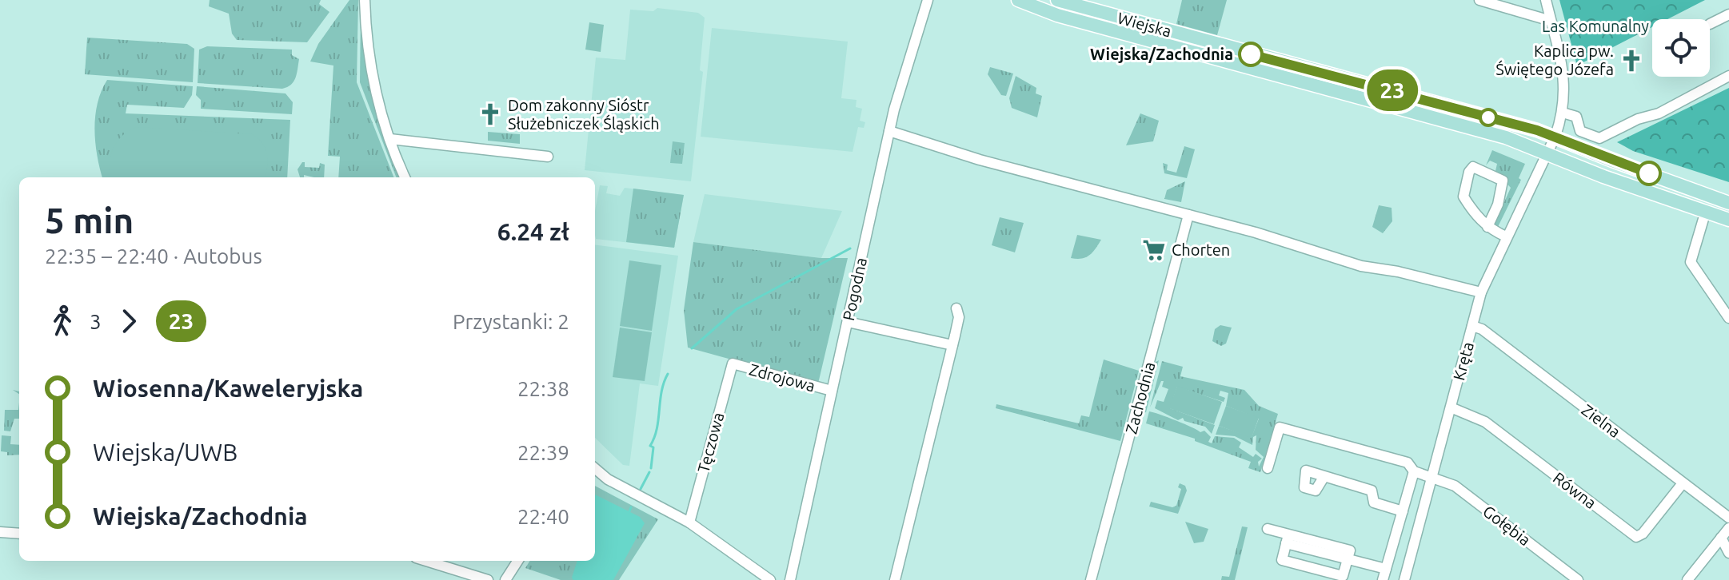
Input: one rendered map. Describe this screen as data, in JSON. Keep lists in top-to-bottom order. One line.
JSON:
{"streets":{"main road":["Wiejska"],"street":["Pogodna","Kręta","Zdrojowa","Zachodnia","Zielna","Tęczowa","Równa","Gołębia"]},"crossings":[["Wiejska","Kręta"],["Pogodna","Zdrojowa"],["Kręta","Zielna"],["Kręta","Równa"],["Kręta","Gołębia"],["Zdrojowa","Tęczowa"],["Zielna","Równa"]],"parks":["Las Komunalny"],"places":{"other":["Wiejska/Zachodnia"],"church":["Kaplica pw. Świętego Józefa","Dom zakonny Sióstr Służebniczek Śląskich"],"supermarket":["Chorten"]},"lines":["bus line 23"],"page":{"on_map":"23","heading":["5 min","22:35 – 22:40 · Autobus","6.24 zł"],"legs":["3","23","Przystanki: 2"],"list":[{"name":"Wiosenna/Kaweleryjska","value":"22:38"},{"name":"Wiejska/UWB","value":"22:39"},{"name":"Wiejska/Zachodnia","value":"22:40"}]}}
